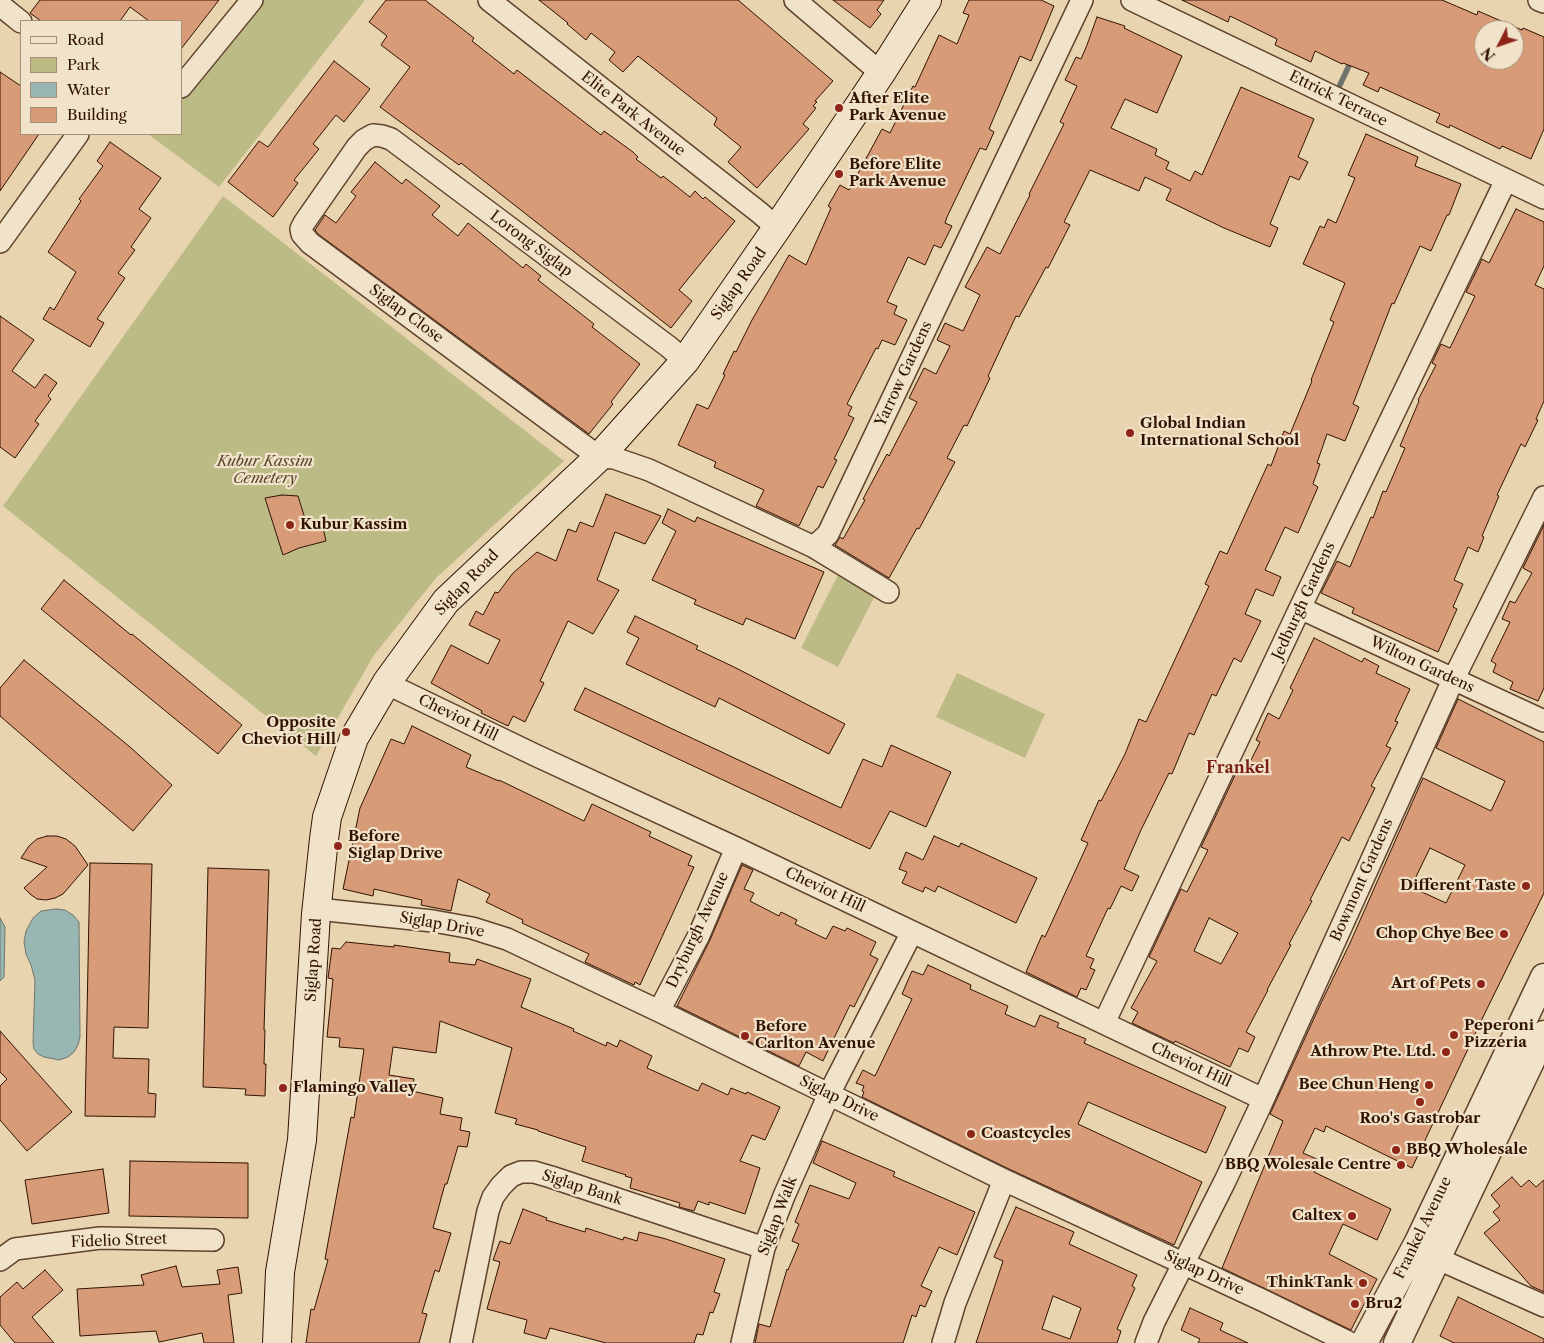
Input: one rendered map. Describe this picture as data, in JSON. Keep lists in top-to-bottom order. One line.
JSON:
{"streets":{"main road":["Siglap Road"],"street":["Ettrick Terrace","Elite Park Avenue","Lorong Siglap","Siglap Close","Yarrow Gardens","Jedburgh Gardens","Wilton Gardens","Cheviot Hill","Bowmont Gardens","Siglap Drive","Dryburgh Avenue","Siglap Bank","Siglap Walk","Frankel Avenue","Fidelio Street"]},"crossings":[["Ettrick Terrace","Jedburgh Gardens"],["Elite Park Avenue","Siglap Road"],["Lorong Siglap","Siglap Road"],["Lorong Siglap","Siglap Close"],["Siglap Road","Siglap Close"],["Siglap Road","Cheviot Hill"],["Siglap Road","Siglap Drive"],["Jedburgh Gardens","Wilton Gardens"],["Jedburgh Gardens","Cheviot Hill"],["Wilton Gardens","Bowmont Gardens"],["Cheviot Hill","Bowmont Gardens"],["Cheviot Hill","Dryburgh Avenue"],["Cheviot Hill","Siglap Walk"],["Bowmont Gardens","Siglap Drive"],["Siglap Drive","Dryburgh Avenue"],["Siglap Drive","Siglap Walk"],["Siglap Bank","Siglap Walk"]],"districts":["Frankel"],"parks":["Kubur Kassim Cemetery"],"places":["After Elite Park Avenue","Before Elite Park Avenue","Global Indian International School","Kubur Kassim","Opposite Cheviot Hill","Before Siglap Drive","Different Taste","Chop Chye Bee","Art of Pets","Peperoni Pizzeria","Before Carlton Avenue","Athrow Pte. Ltd.","Bee Chun Heng","Flamingo Valley","Roo's Gastrobar","Coastcycles","BBQ Wholesale","BBQ Wolesale Centre","Caltex","ThinkTank","Bru2"],"legend":["Road","Park","Water","Building"],"north":"bottom left"}
